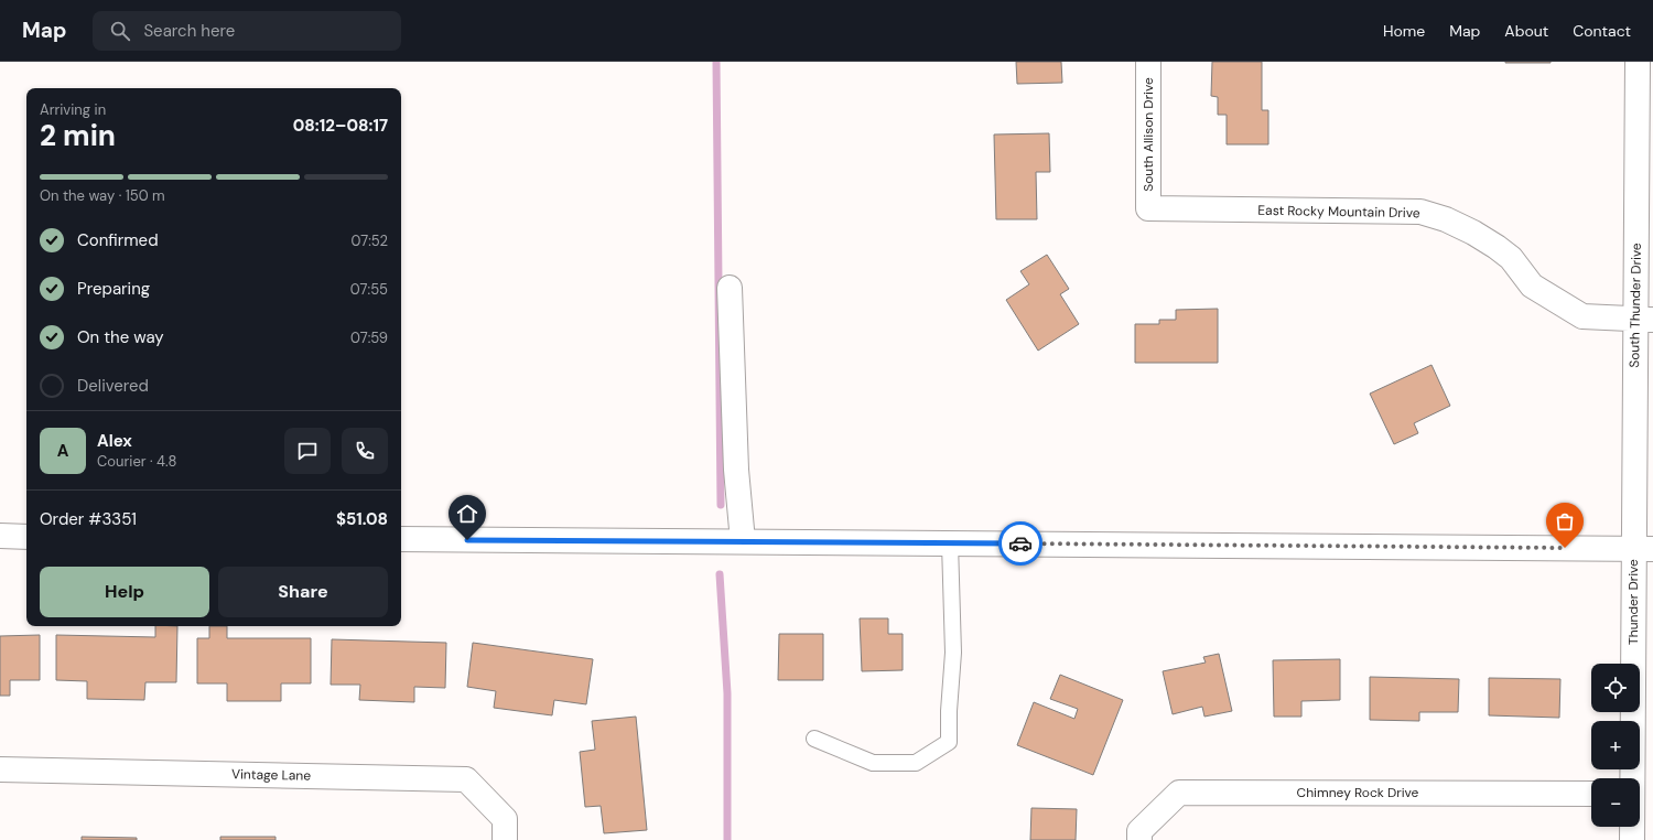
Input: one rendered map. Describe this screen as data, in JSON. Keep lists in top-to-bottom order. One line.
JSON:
{"streets":{"street":["South Allison Drive","East Rocky Mountain Drive","South Thunder Drive","Thunder Drive","Vintage Lane","Chimney Rock Drive"]},"crossings":[["South Allison Drive","East Rocky Mountain Drive"],["East Rocky Mountain Drive","South Thunder Drive"],["South Thunder Drive","Thunder Drive"]],"page":{"header":"Map","search":"Search here","nav":["Home","Map","About","Contact"],"heading":["2 min","Arriving in","08:12–08:17"],"panel":["Alex","Courier · 4.8","Order #3351","$51.08"],"bar":"On the way · 150 m","list":[["Confirmed","07:52"],["Preparing","07:55"],["On the way","07:59"],"Delivered"],"round":"A","buttons":["Help","Share"],"map_buttons":["+","−"]}}
